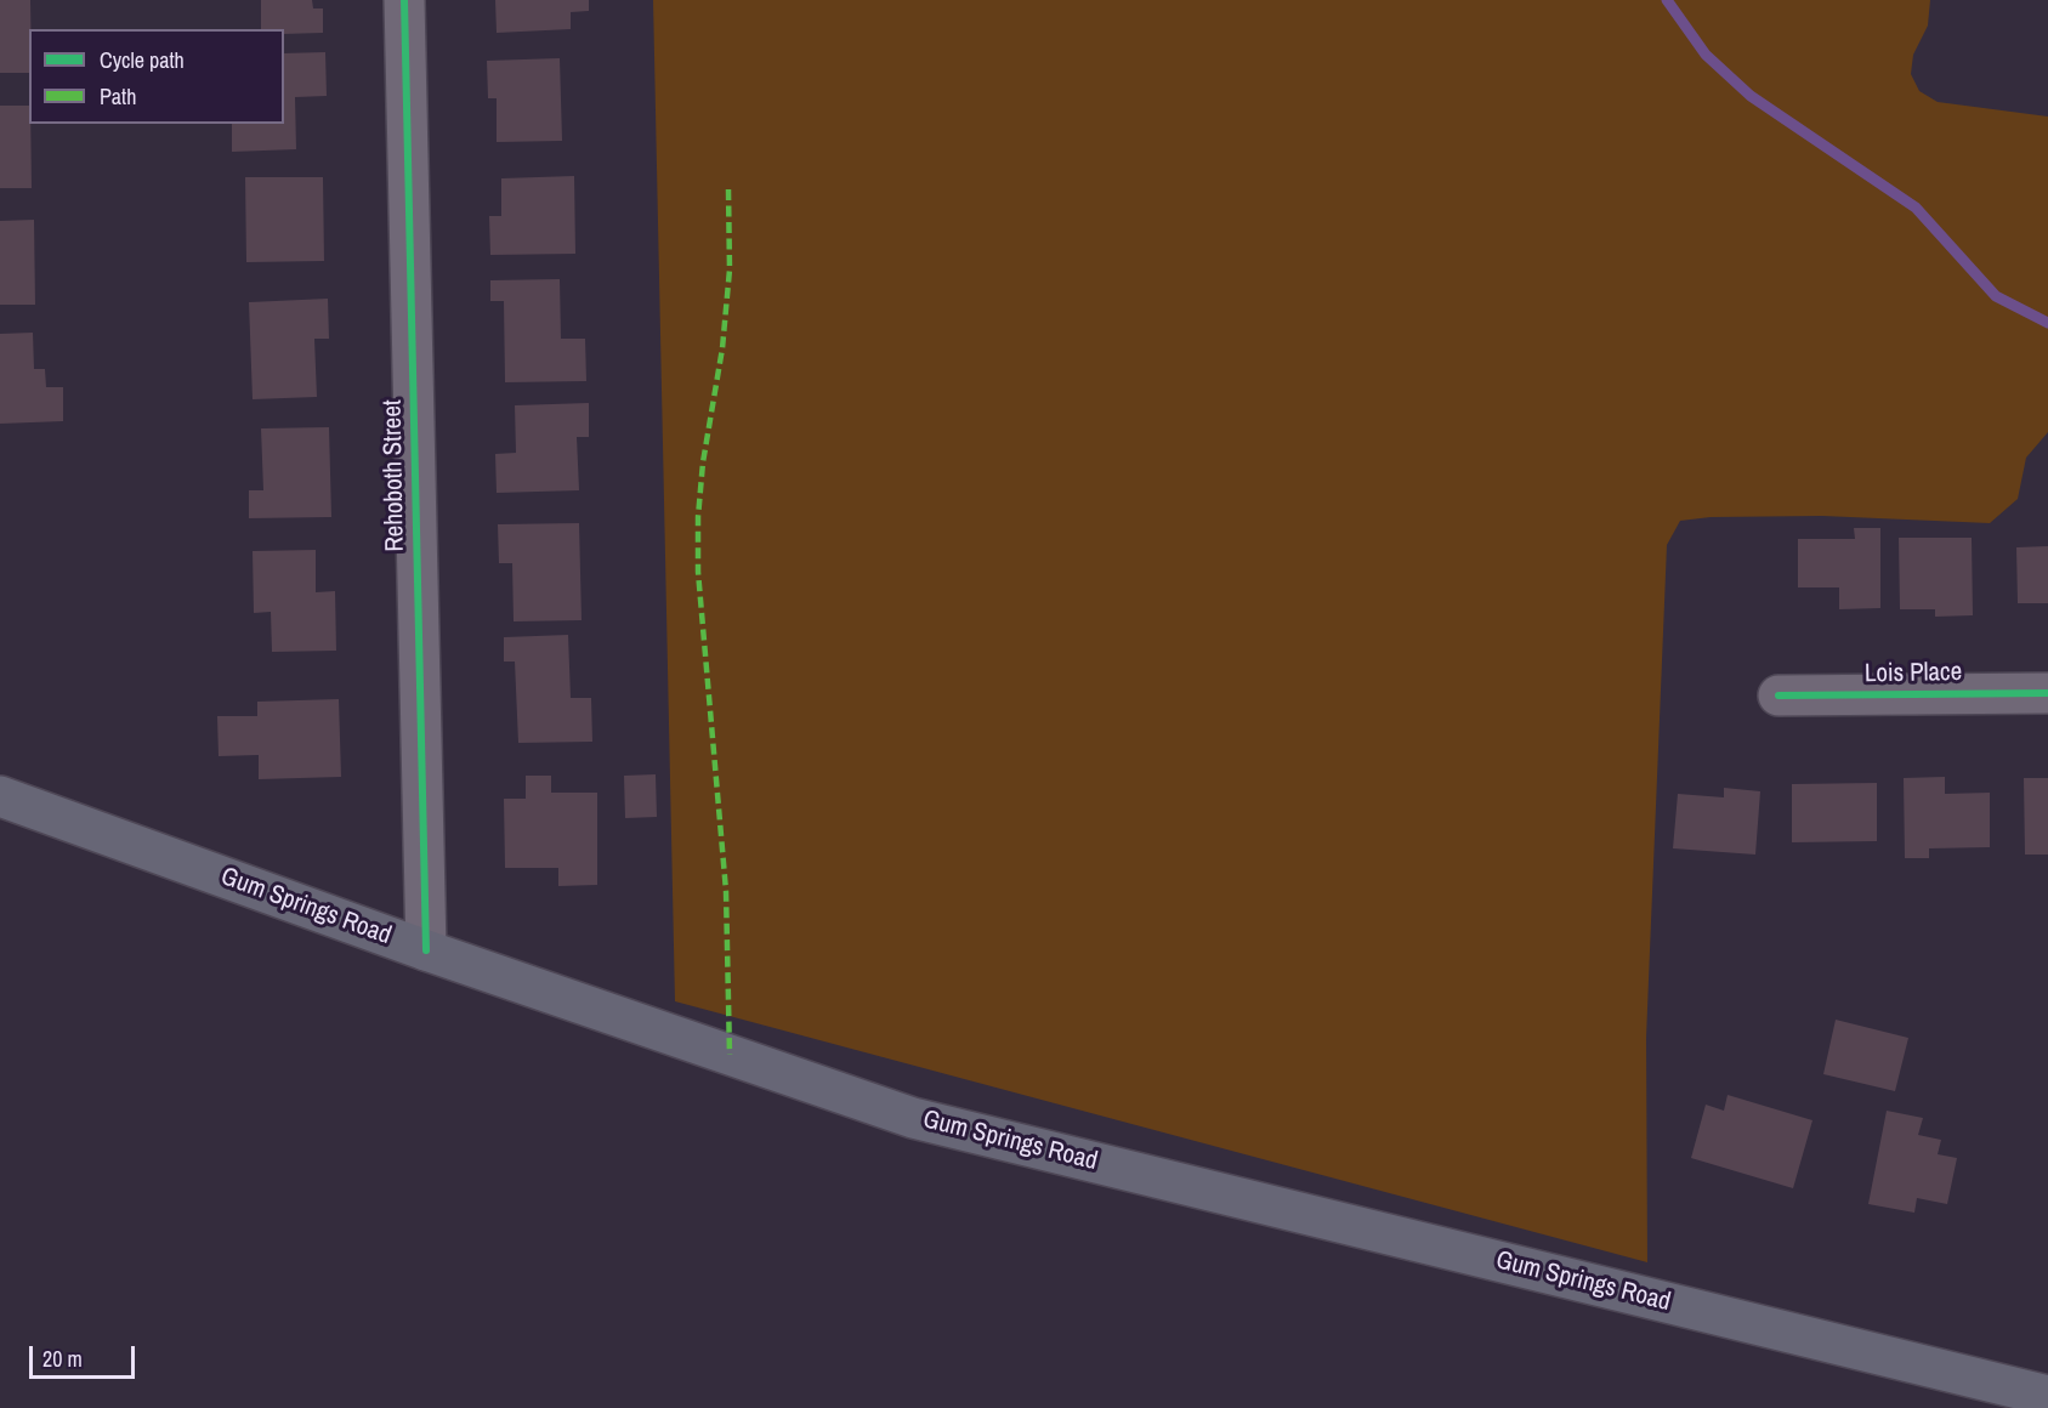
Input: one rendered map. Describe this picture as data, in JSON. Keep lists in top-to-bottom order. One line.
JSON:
{"streets":{"main road":["Gum Springs Road"],"street":["Rehoboth Street","Lois Place"]},"crossings":[["Rehoboth Street","Gum Springs Road"]],"legend":["Cycle path","Path"],"scale_bar":"20 m"}
